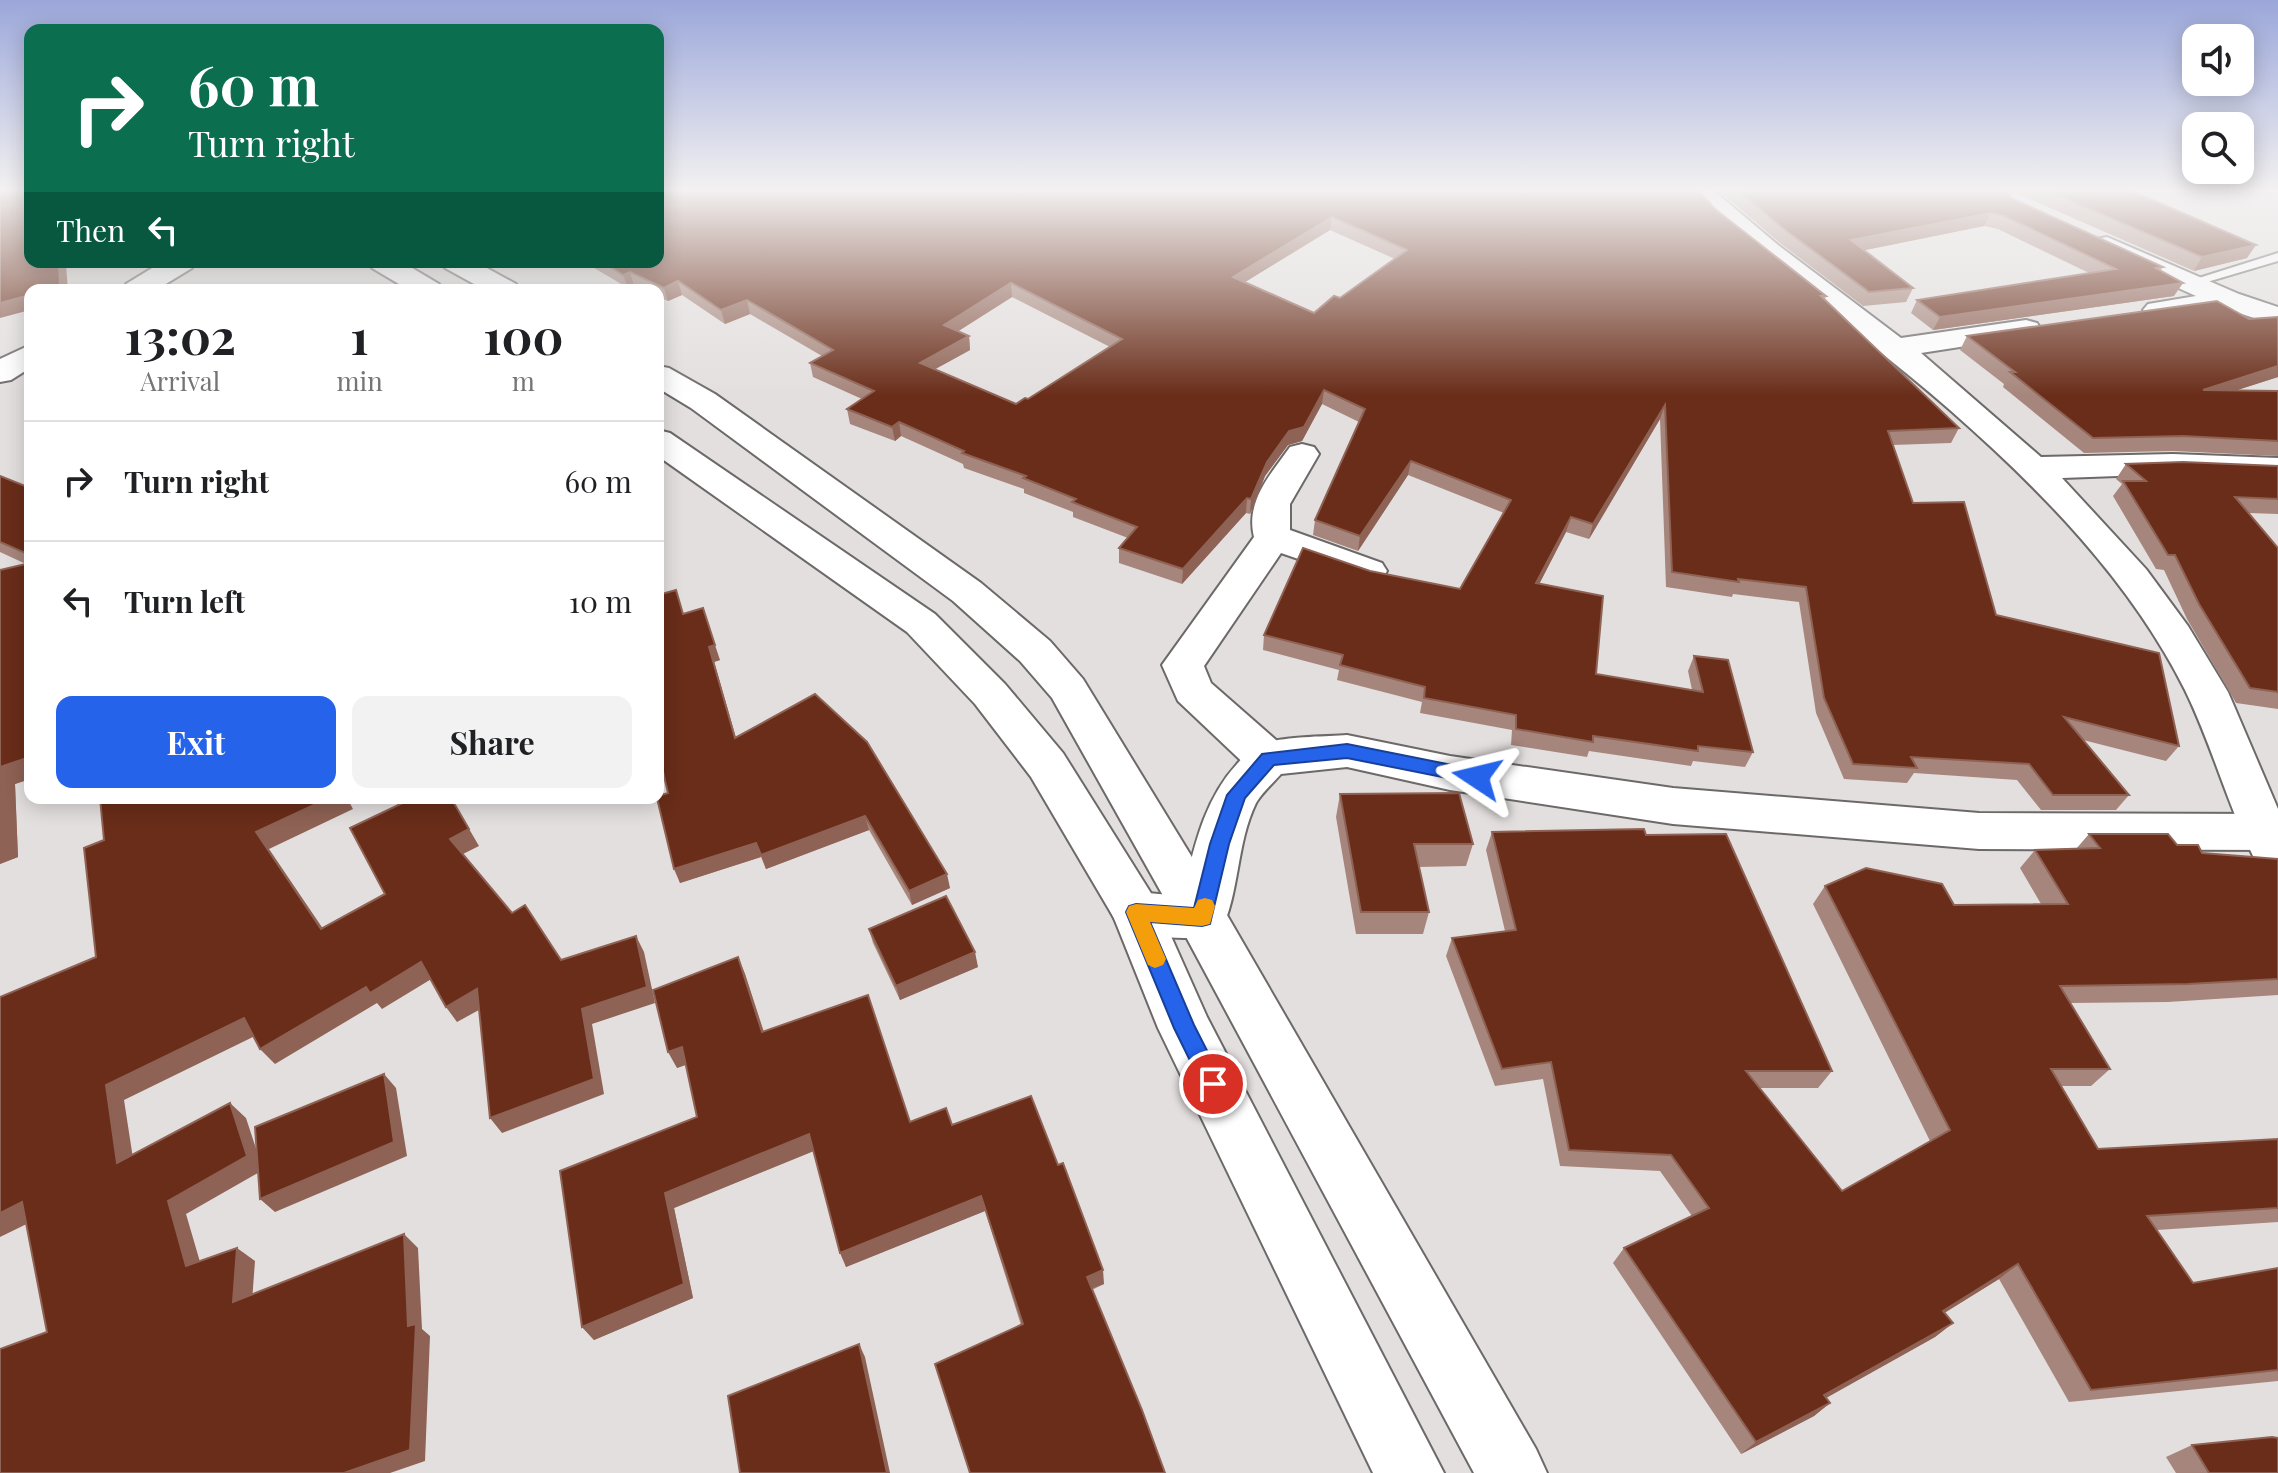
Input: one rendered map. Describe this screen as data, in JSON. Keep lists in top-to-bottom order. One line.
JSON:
{"page":{"turn":["60 m","Turn right"],"then":"Then","eta":["13:02","Arrival","1","min","100","m"],"list":[{"name":"Turn right","value":"60 m"},{"name":"Turn left","value":"10 m"}],"buttons":["Exit","Share"]}}
